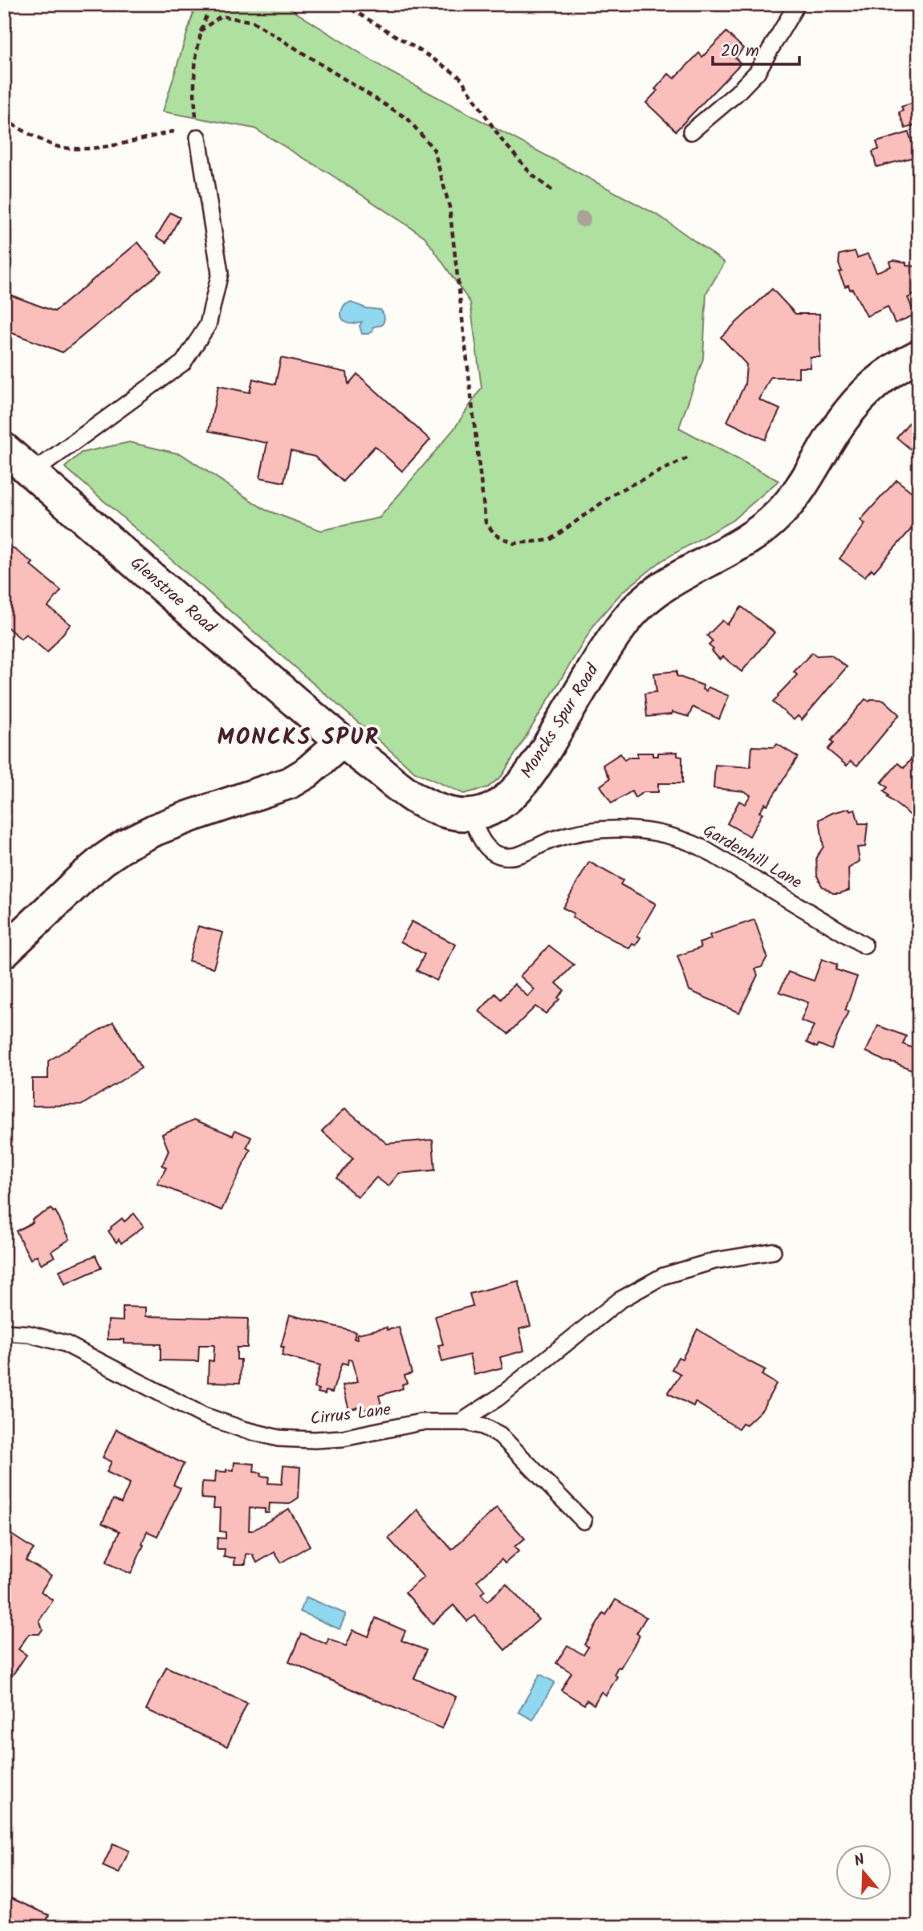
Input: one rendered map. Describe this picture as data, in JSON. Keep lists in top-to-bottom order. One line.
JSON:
{"streets":{"street":["Glenstrae Road","Moncks Spur Road"],"lane":["Gardenhill Lane","Cirrus Lane"]},"crossings":[["Glenstrae Road","Moncks Spur Road"],["Moncks Spur Road","Gardenhill Lane"]],"districts":["MONCKS SPUR"],"scale_bar":"20 m","north":"top"}
